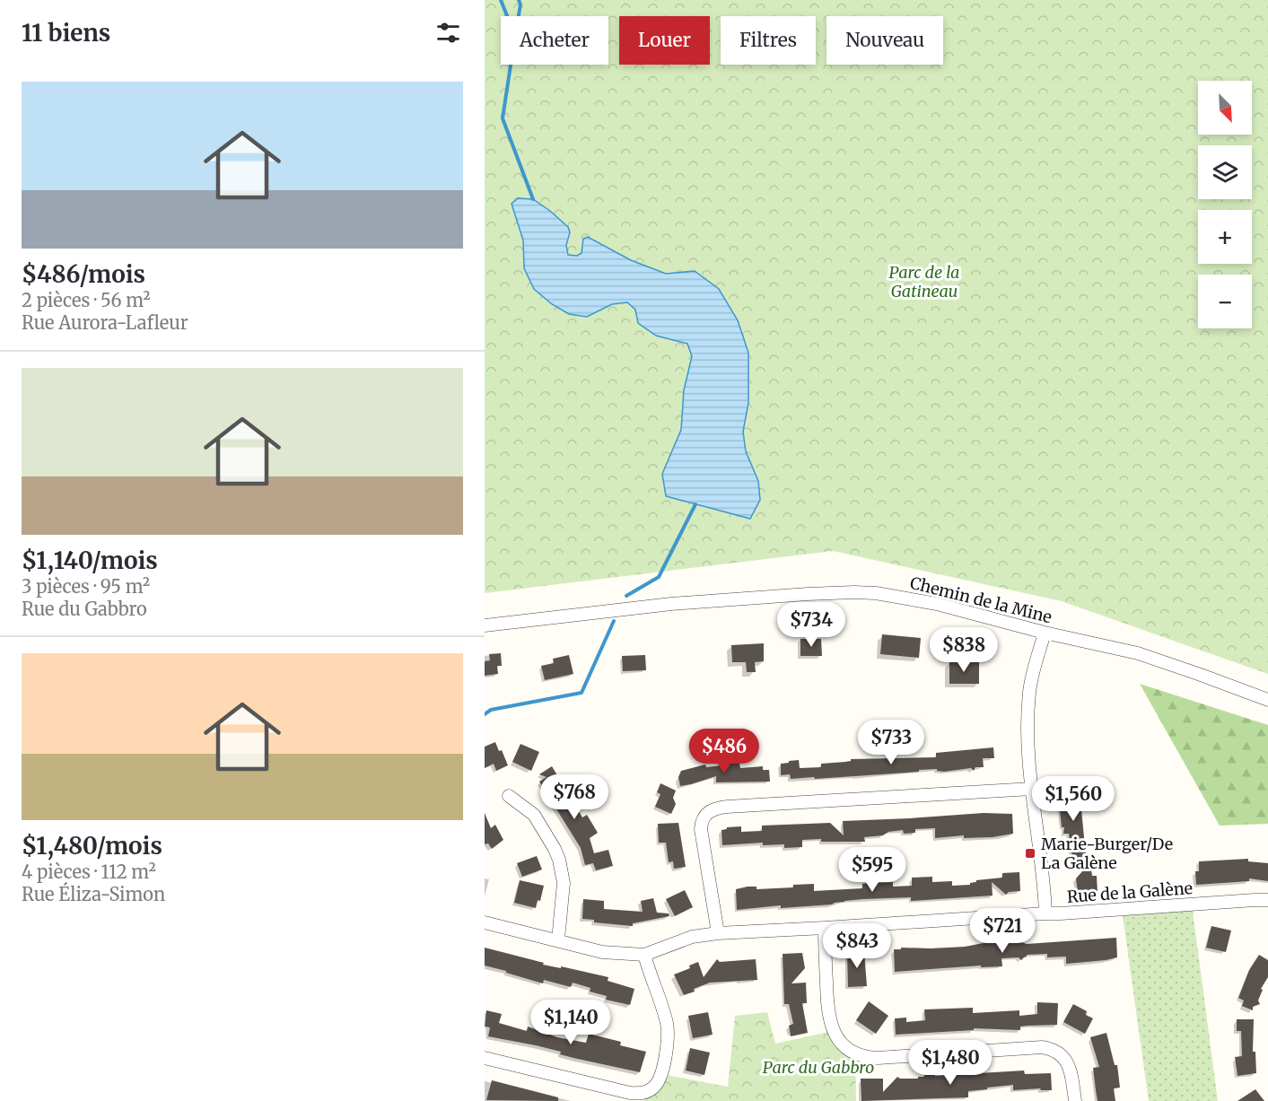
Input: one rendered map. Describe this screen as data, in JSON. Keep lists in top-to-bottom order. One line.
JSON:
{"streets":{"street":["Chemin de la Mine","Rue de la Galène"]},"parks":["Parc de la Gatineau","Parc du Gabbro"],"places":{"transit":["Marie-Burger/De La Galène"]},"north":"bottom right","page":{"heading":"11 biens","chip":["Acheter","Louer","Filtres","Nouveau"],"list":[{"name":"$486/mois","note":"2 pièces · 56 m² · Rue Aurora-Lafleur"},{"name":"$1,140/mois","note":"3 pièces · 95 m² · Rue du Gabbro"},{"name":"$1,480/mois","note":"4 pièces · 112 m² · Rue Éliza-Simon"}],"map_buttons":["+","−"],"price":["$734","$838","$733","$486","$768","$1,560","$595","$721","$843","$1,140","$1,480"]}}
